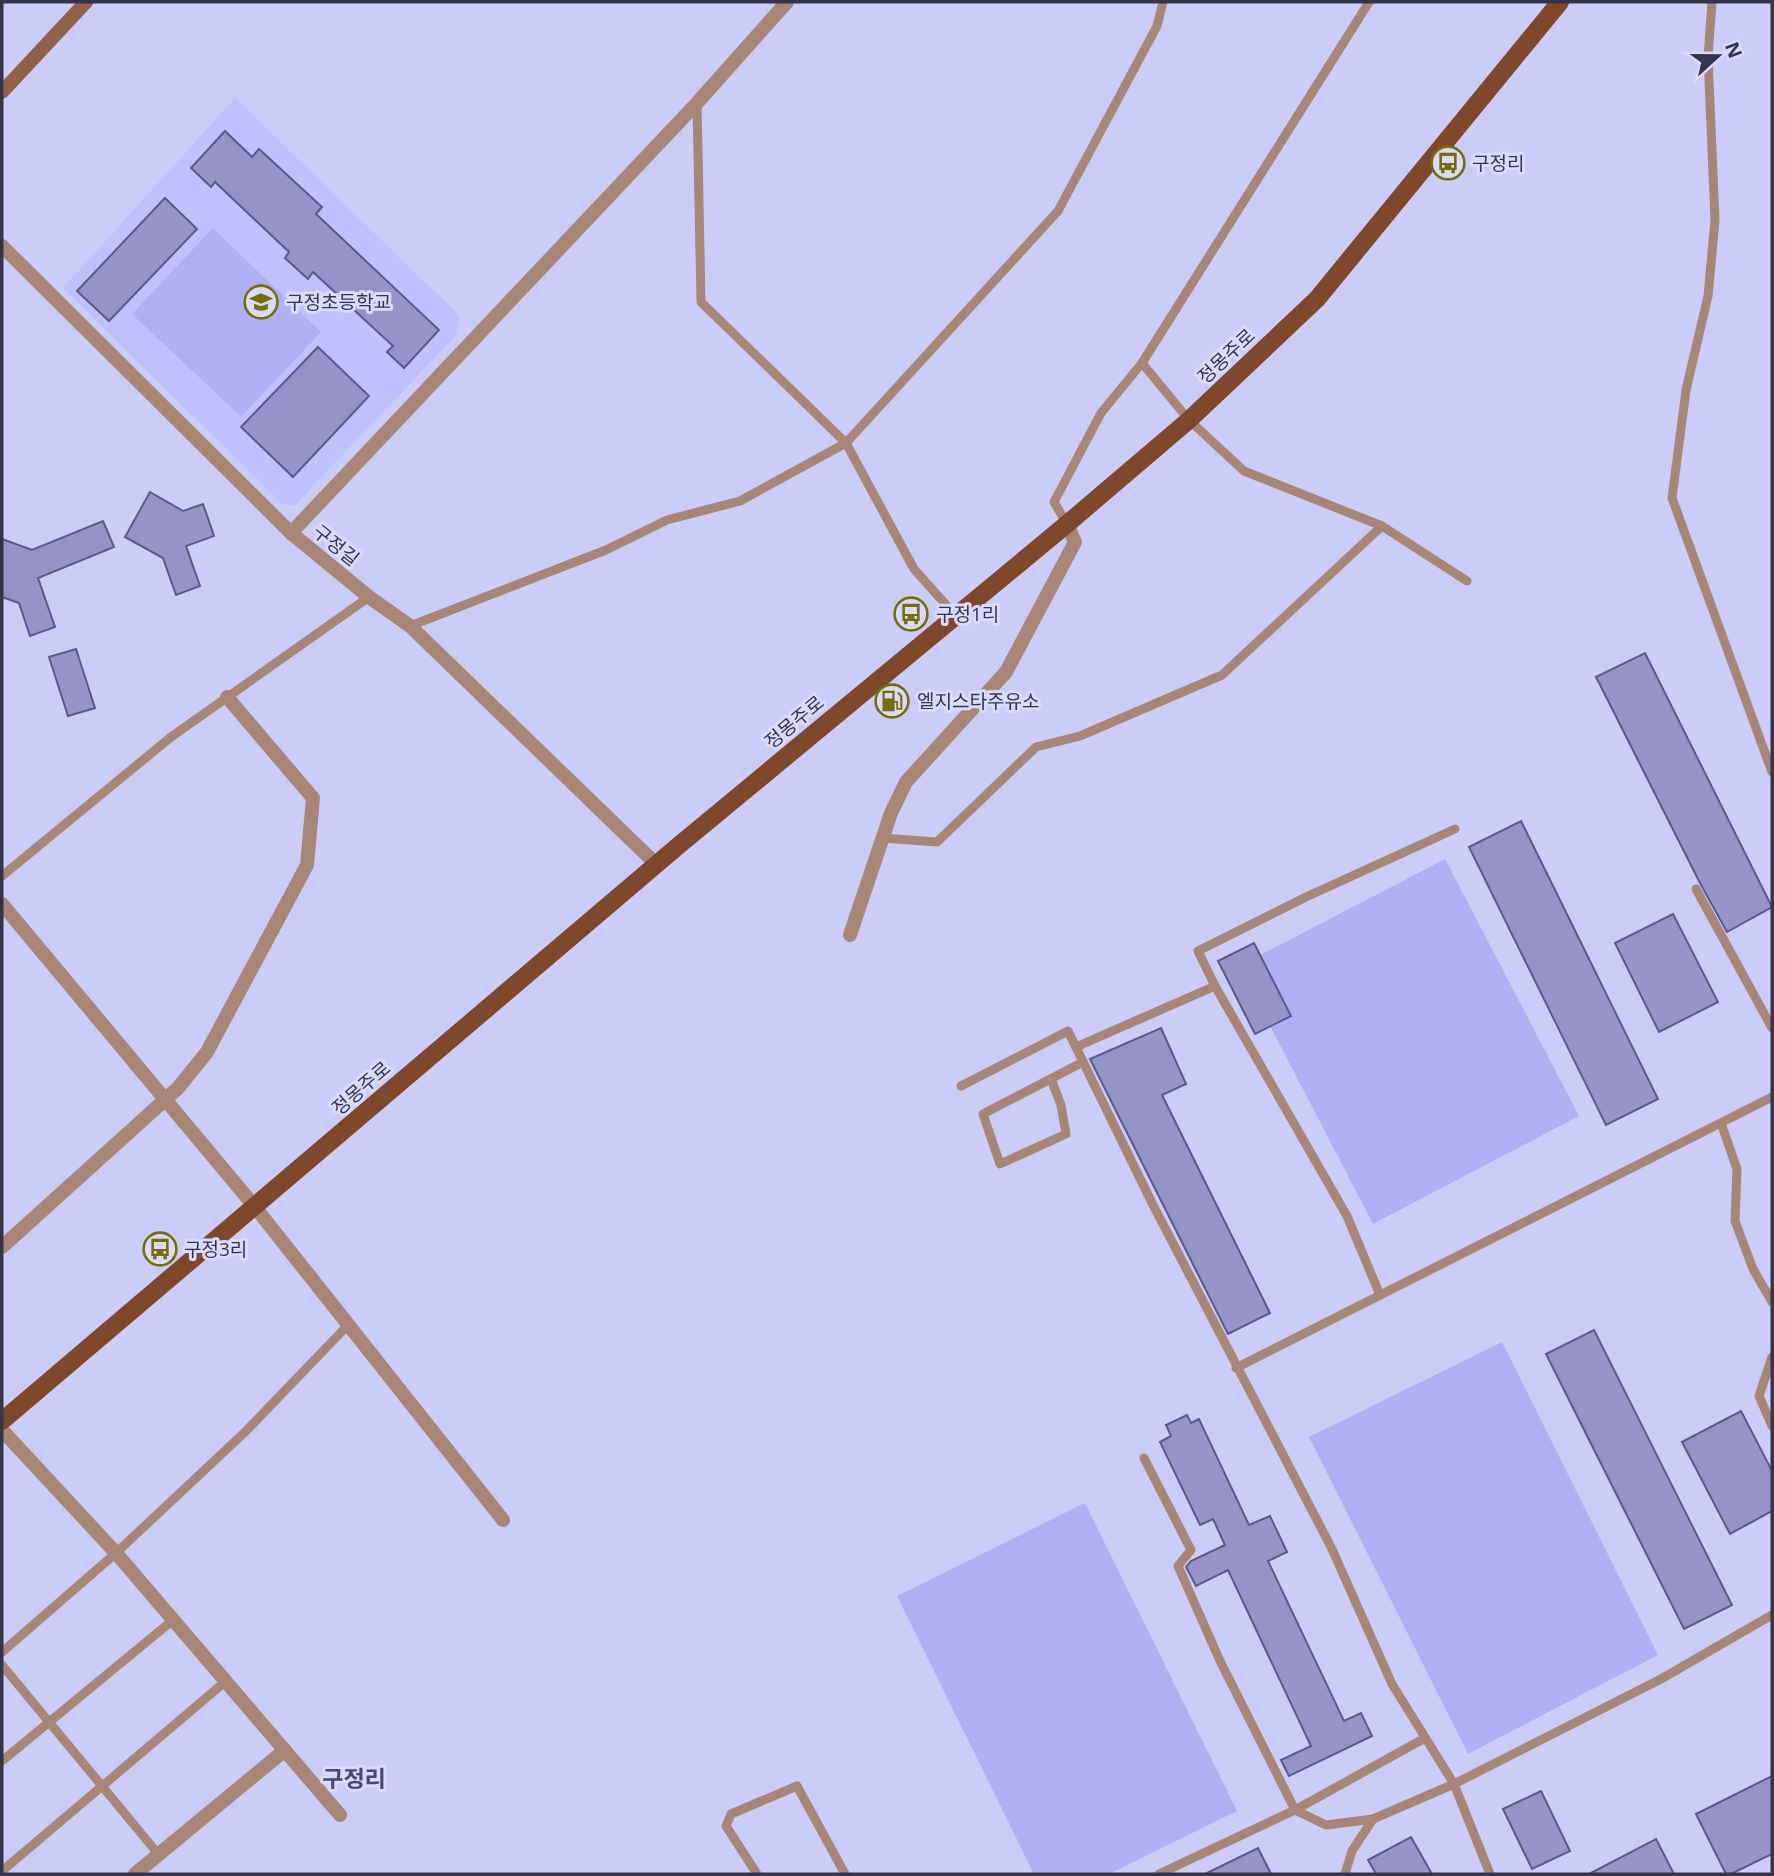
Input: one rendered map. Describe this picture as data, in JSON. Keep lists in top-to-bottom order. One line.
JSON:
{"streets":{"main road":["정몽주로"],"street":["구정길"]},"crossings":[["정몽주로","구정길"]],"districts":["구정리"],"places":{"bus stop":["구정리","구정1리","구정3리"],"school or university":["구정초등학교"],"fuel station":["엘지스타주유소"]},"north":"right"}
